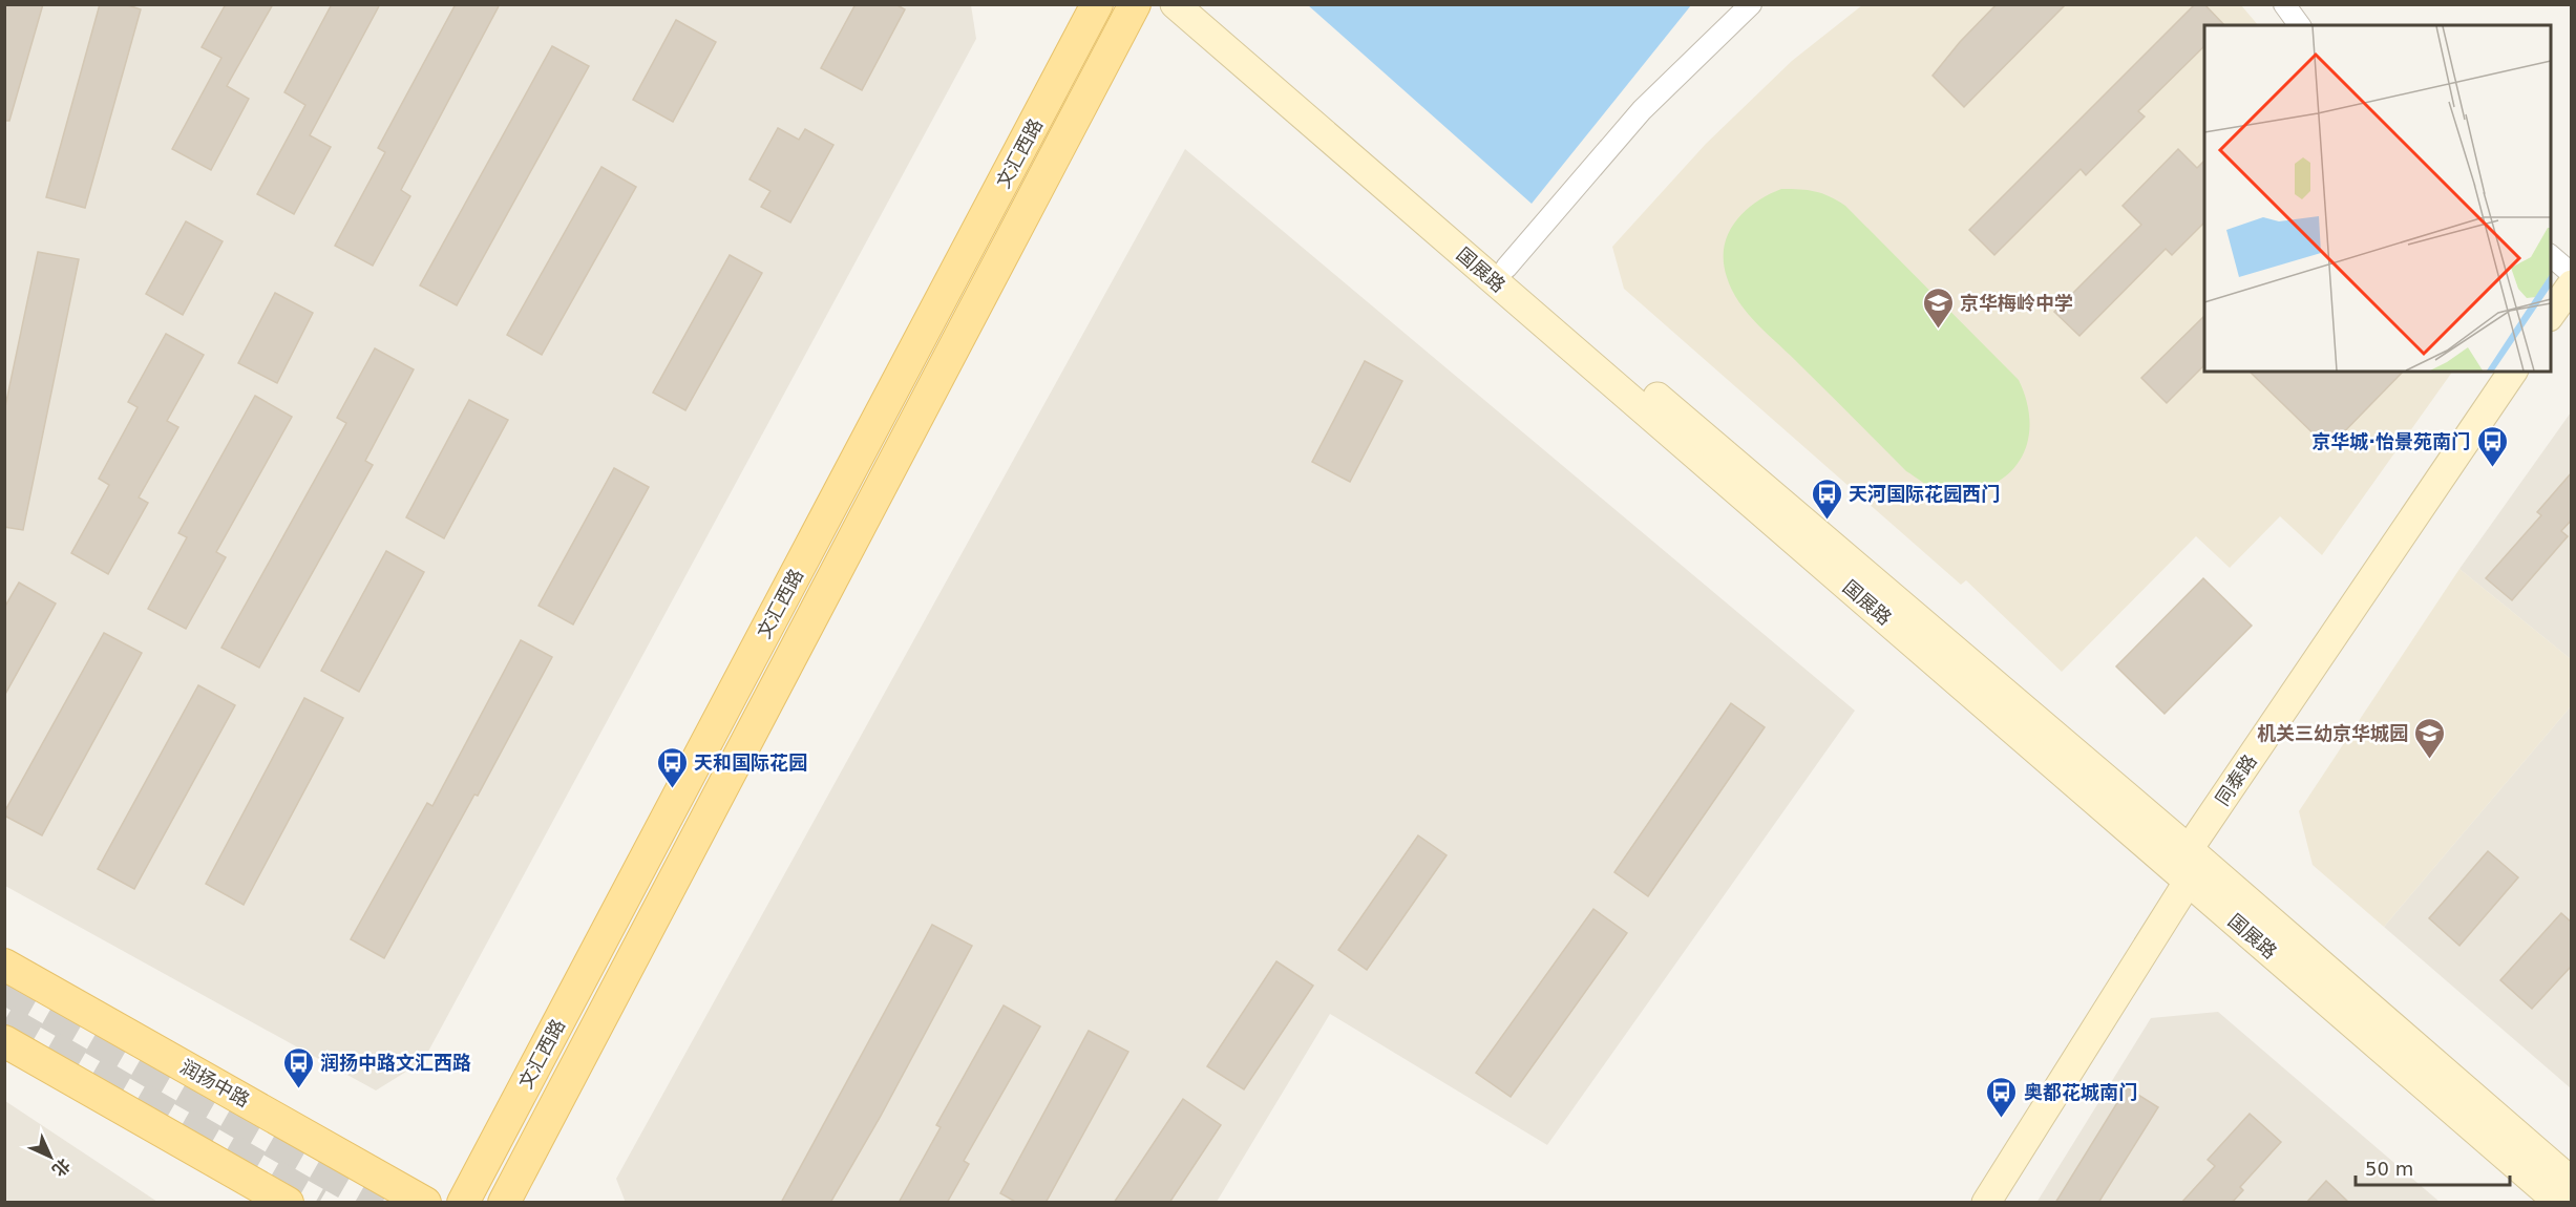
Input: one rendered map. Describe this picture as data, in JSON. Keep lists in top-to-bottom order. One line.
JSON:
{"streets":{"main road":["文汇西路","润扬中路"],"street":["国展路","同泰路"]},"crossings":[["国展路","同泰路"]],"places":{"school or university":["京华梅岭中学","机关三幼京华城园"],"bus stop":["京华城·怡景苑南门","天河国际花园西门","天和国际花园","润扬中路文汇西路","奥都花城南门"]},"scale_bar":"50 m","north":"bottom right"}
